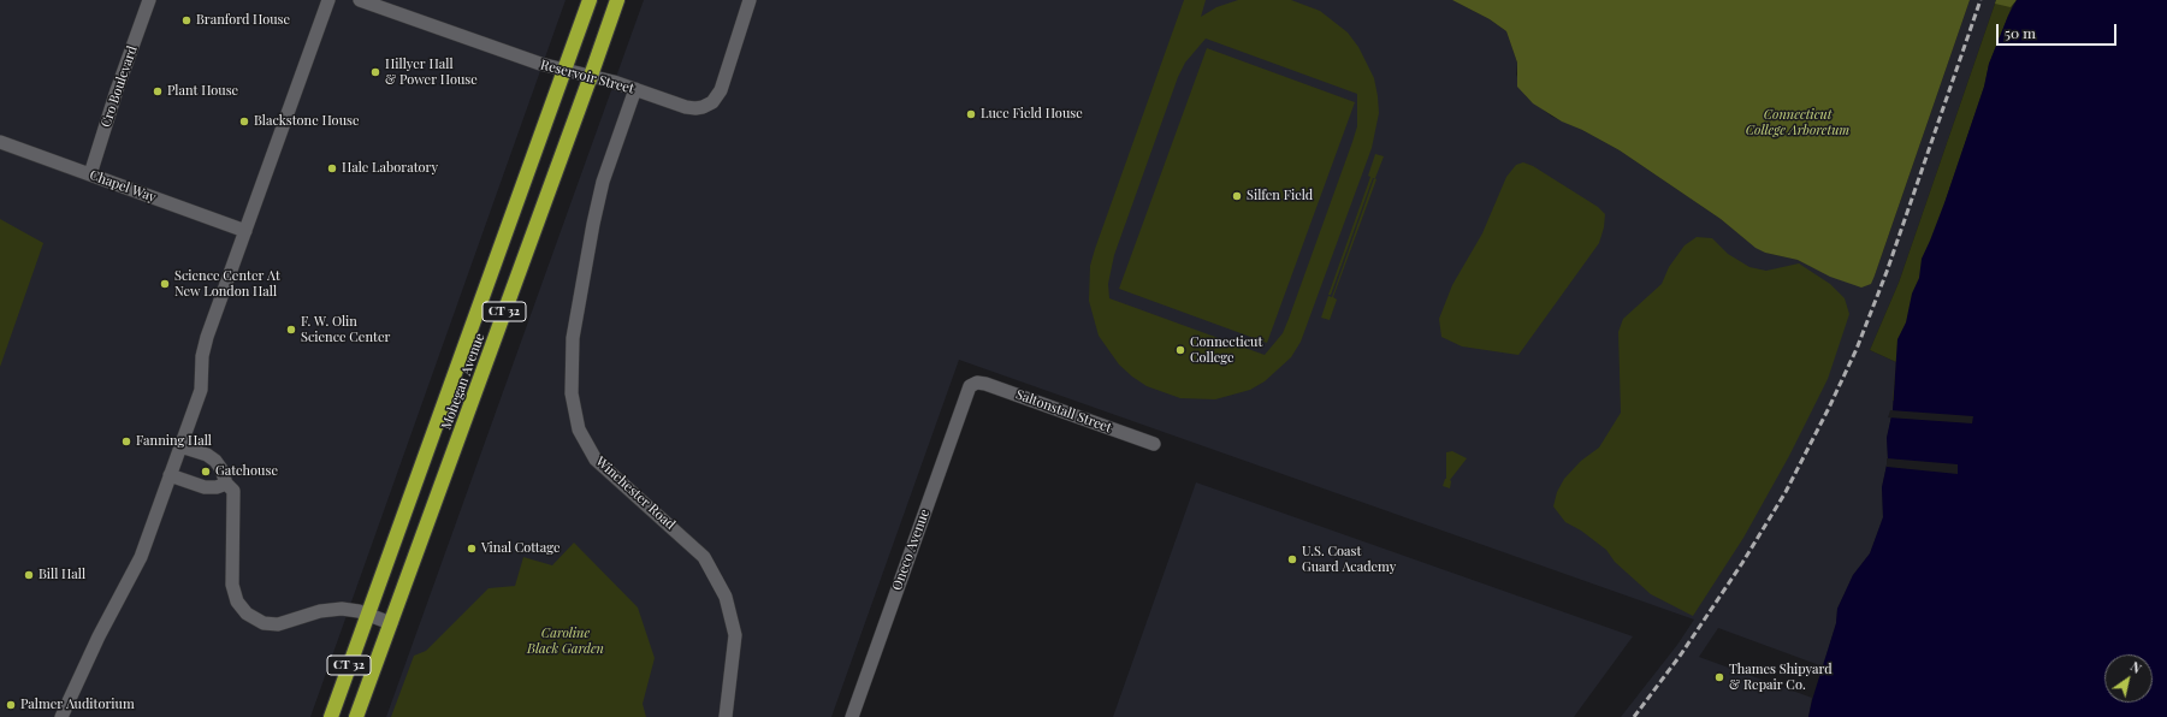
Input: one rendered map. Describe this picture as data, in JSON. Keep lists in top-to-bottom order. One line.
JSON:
{"streets":{"highway":["CT 32","Mohegan Avenue"],"street":["Reservoir Street","Cro Boulevard","Chapel Way","Saltonstall Street","Winchester Road","Oneco Avenue"]},"crossings":[["Reservoir Street","Mohegan Avenue"],["Reservoir Street","Winchester Road"],["Cro Boulevard","Chapel Way"],["Saltonstall Street","Oneco Avenue"]],"parks":["Connecticut College Arboretum","Caroline Black Garden"],"places":["Branford House","Hillyer Hall & Power House","Plant House","Luce Field House","Blackstone House","Hale Laboratory","Silfen Field","Science Center At New London Hall","F. W. Olin Science Center","Connecticut College","Fanning Hall","Gatehouse","Vinal Cottage","U.S. Coast Guard Academy","Bill Hall","Thames Shipyard & Repair Co.","Palmer Auditorium"],"scale_bar":"50 m","north":"top right"}
